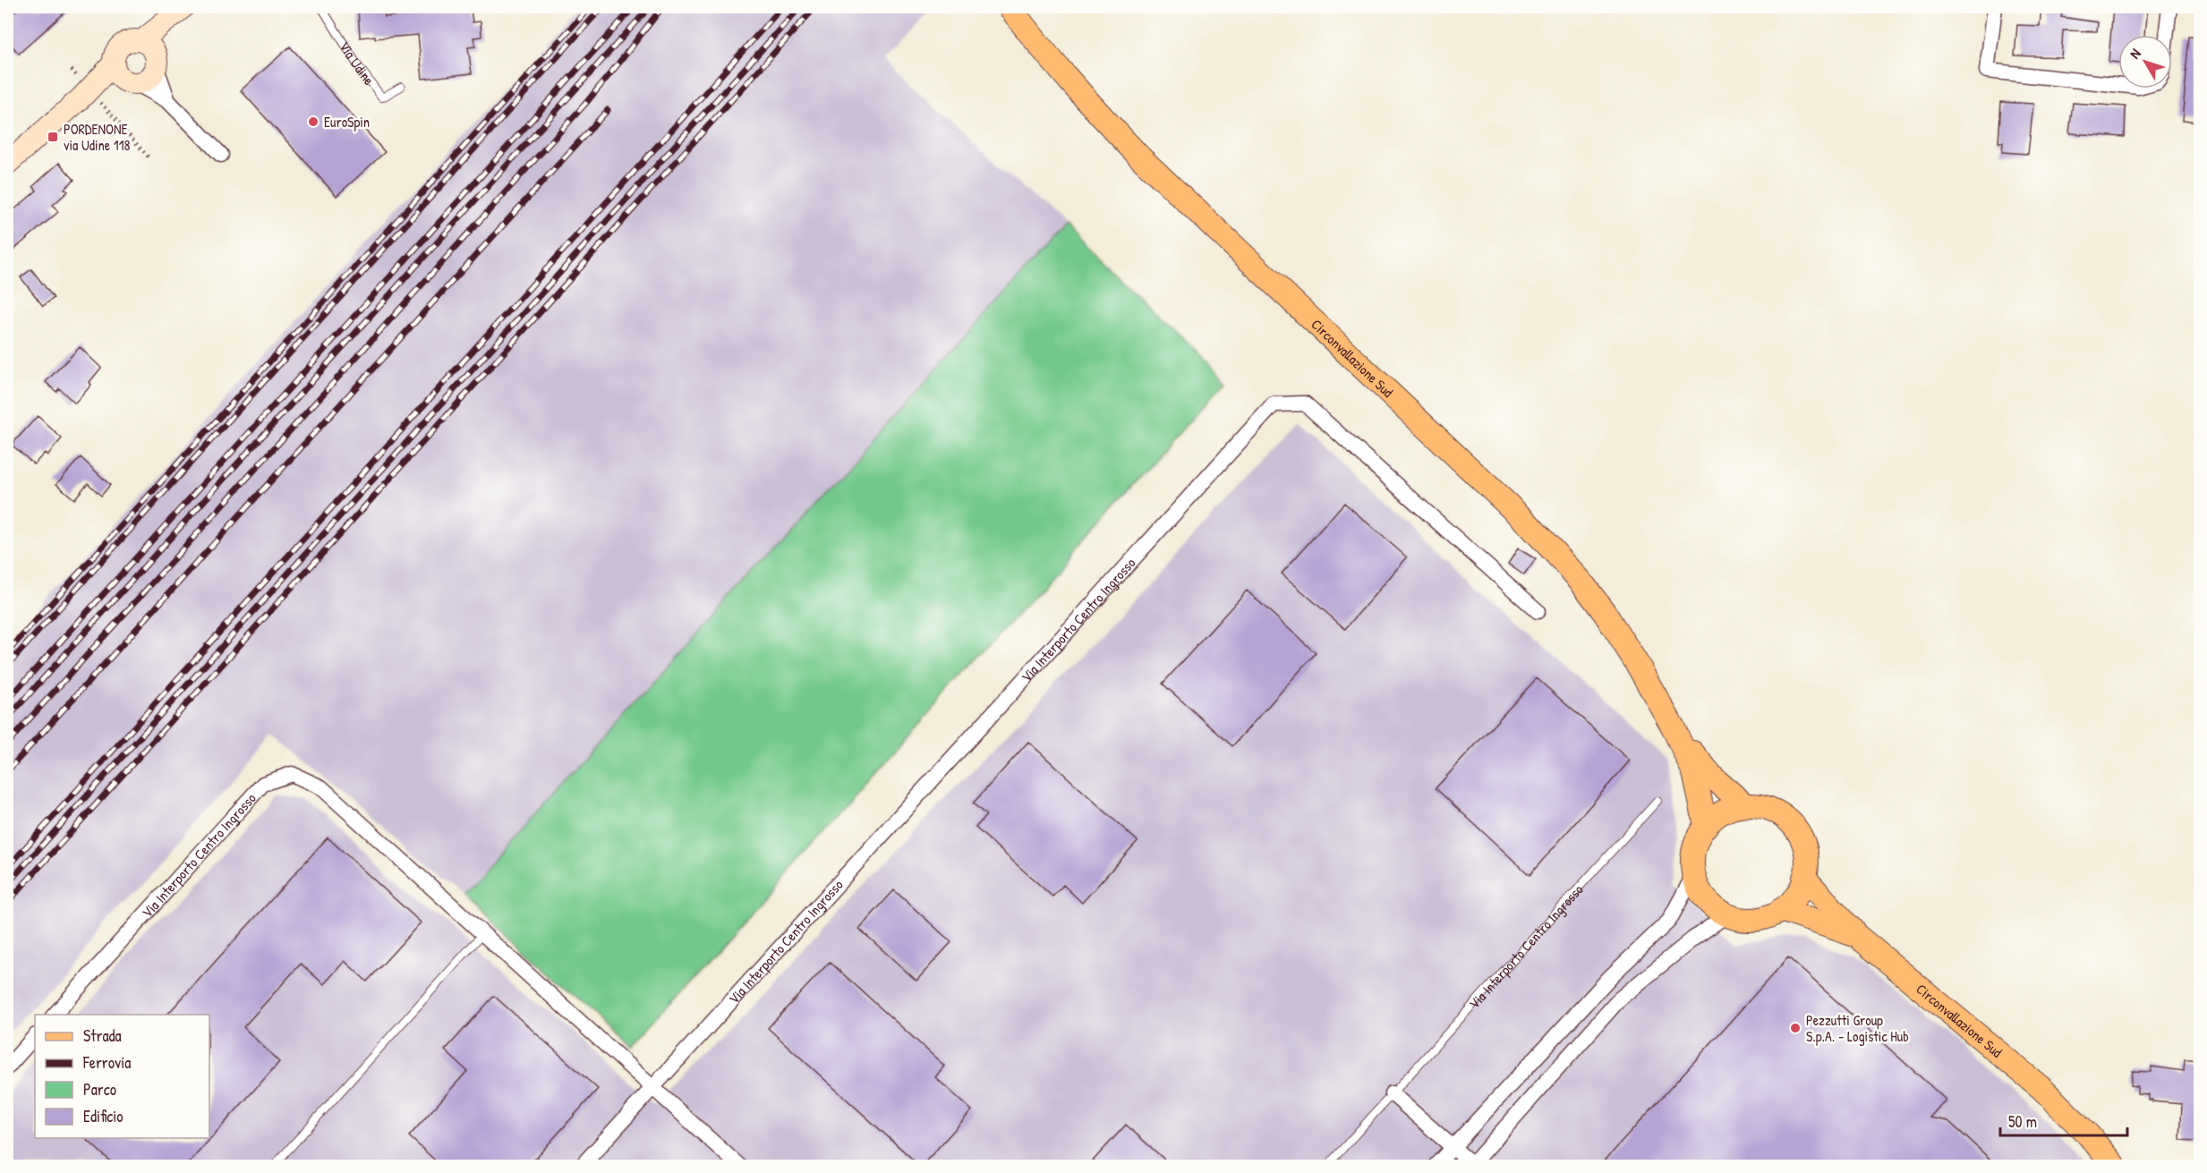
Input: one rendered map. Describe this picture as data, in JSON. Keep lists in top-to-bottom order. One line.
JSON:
{"streets":{"main road":["Circonvallazione Sud"],"street":["Via Interporto Centro Ingrosso"],"lane":["Via Udine"]},"places":{"other":["EuroSpin","Pezzutti Group S.p.A. - Logistic Hub"],"transit":["PORDENONE via Udine 118"]},"legend":["Strada","Ferrovia","Parco","Edificio"],"scale_bar":"50 m","north":"top left"}
